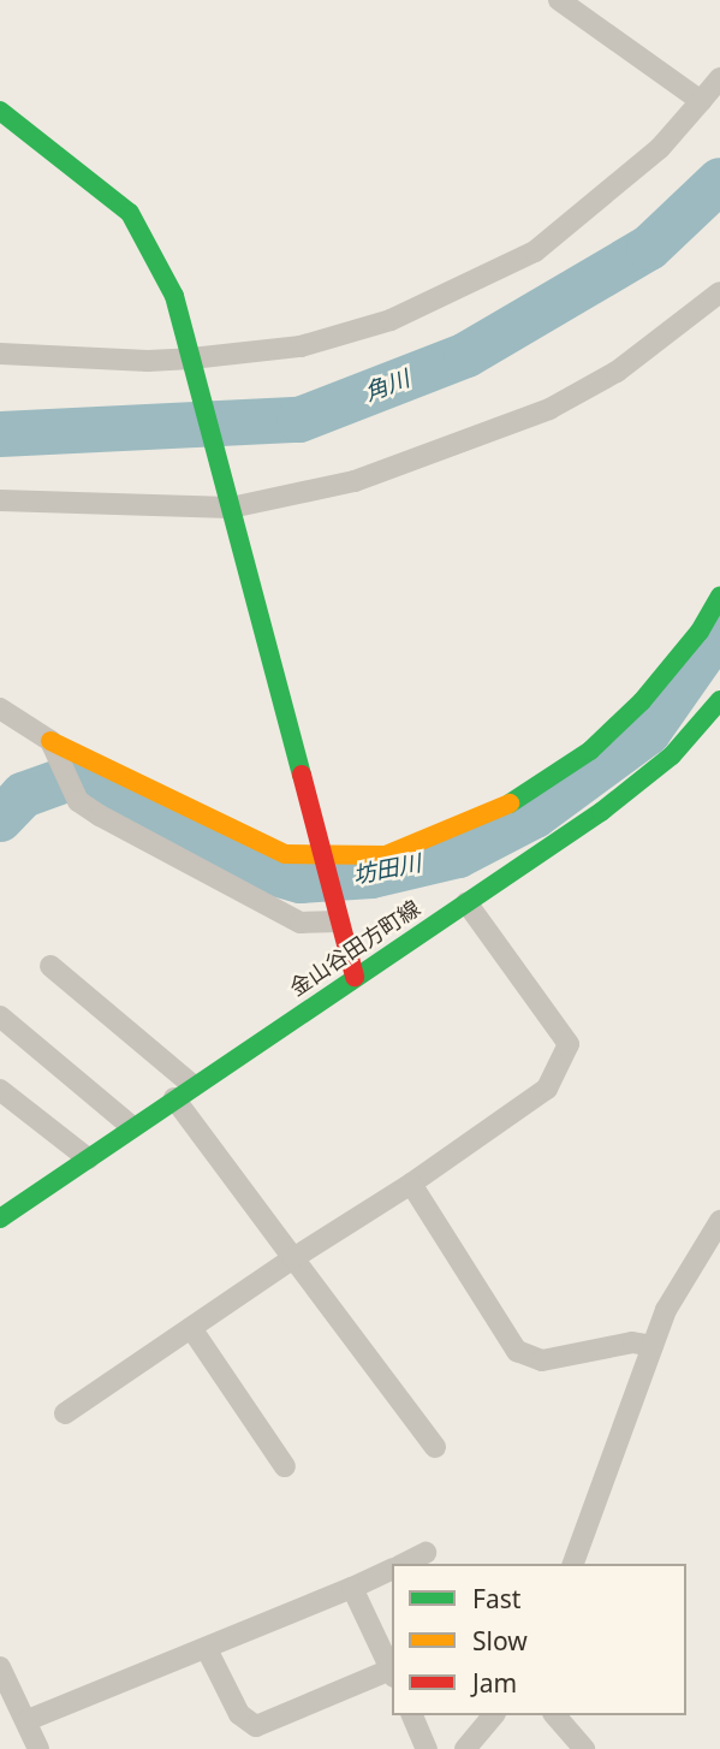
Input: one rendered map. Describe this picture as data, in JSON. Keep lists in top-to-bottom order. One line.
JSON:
{"streets":{"street":["金山谷田方町線"]},"water":["角川","坊田川"],"legend":["Fast","Slow","Jam"]}
